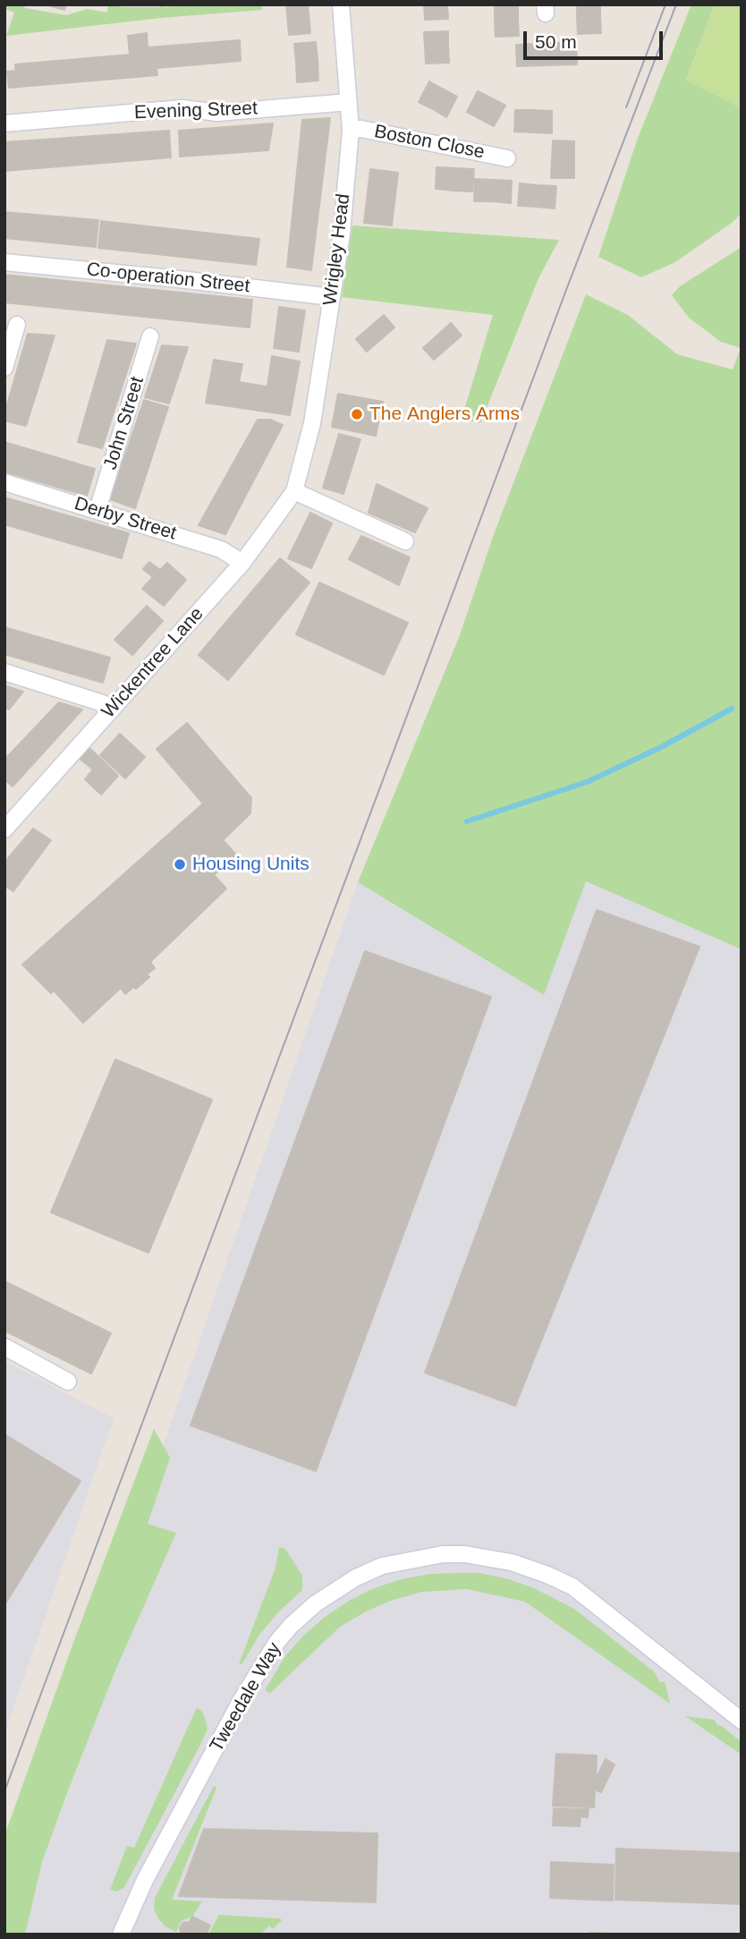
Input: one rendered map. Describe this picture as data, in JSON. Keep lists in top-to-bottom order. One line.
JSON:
{"streets":{"street":["Evening Street","Boston Close","Wrigley Head","Co-operation Street","John Street","Derby Street","Wickentree Lane","Tweedale Way"]},"crossings":[["Evening Street","Wrigley Head"],["Boston Close","Wrigley Head"],["Wrigley Head","Co-operation Street"],["Wrigley Head","Wickentree Lane"],["John Street","Derby Street"],["Derby Street","Wickentree Lane"]],"places":["The Anglers Arms","Housing Units"],"scale_bar":"50 m"}
